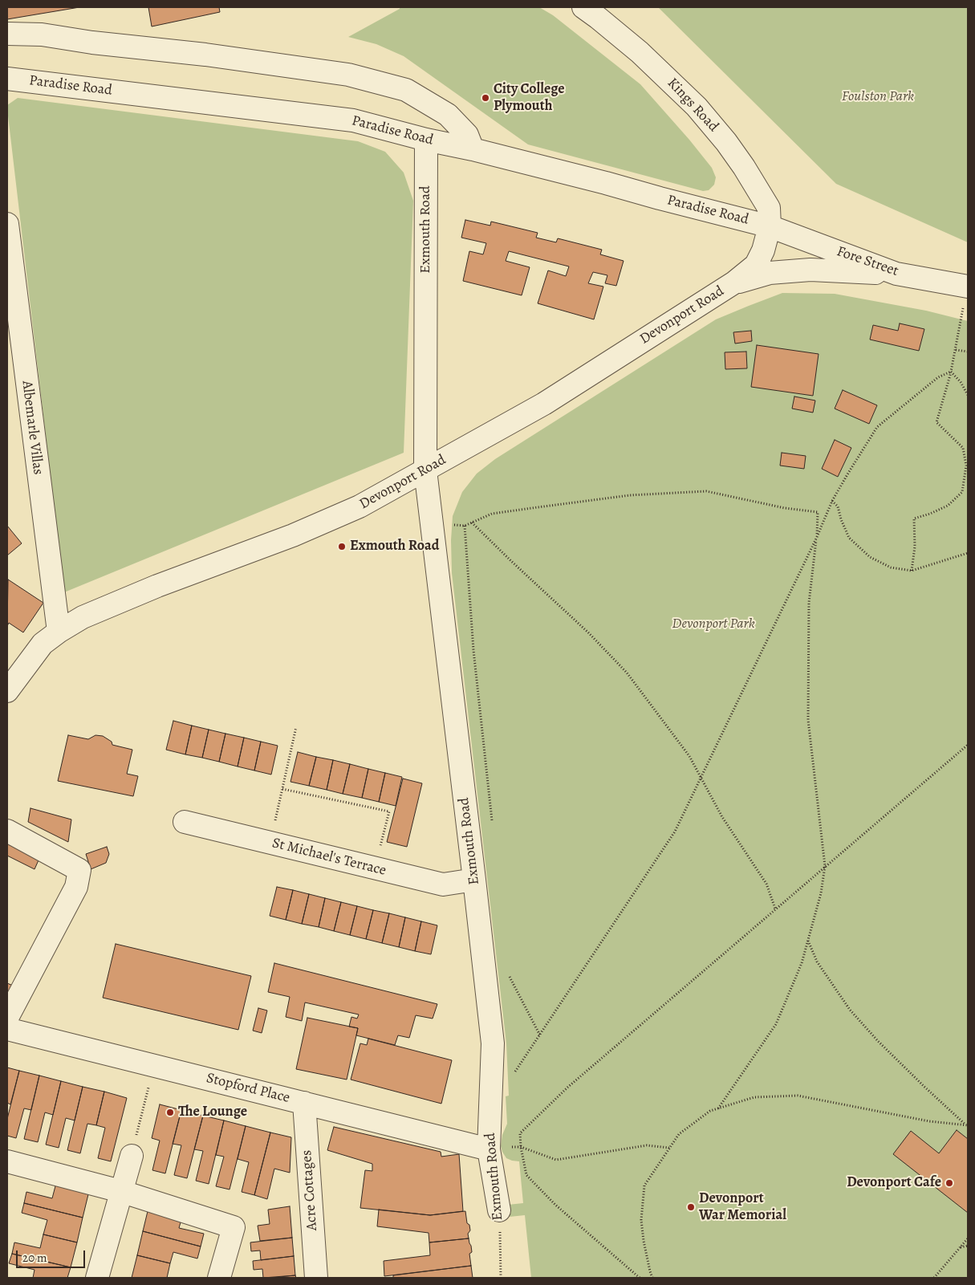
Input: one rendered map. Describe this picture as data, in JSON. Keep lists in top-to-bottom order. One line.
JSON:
{"streets":{"street":["Paradise Road","Kings Road","Exmouth Road","Fore Street","Devonport Road","Albemarle Villas","St Michael's Terrace","Stopford Place","Acre Cottages"]},"crossings":[["Paradise Road","Kings Road"],["Paradise Road","Exmouth Road"],["Paradise Road","Fore Street"],["Paradise Road","Devonport Road"],["Kings Road","Fore Street"],["Kings Road","Devonport Road"],["Exmouth Road","Devonport Road"],["Exmouth Road","St Michael's Terrace"],["Exmouth Road","Stopford Place"],["Fore Street","Devonport Road"],["Devonport Road","Albemarle Villas"],["Stopford Place","Acre Cottages"]],"parks":["Foulston Park","Devonport Park"],"places":["City College Plymouth","Exmouth Road","The Lounge","Devonport Cafe","Devonport War Memorial"],"scale_bar":"20 m"}
